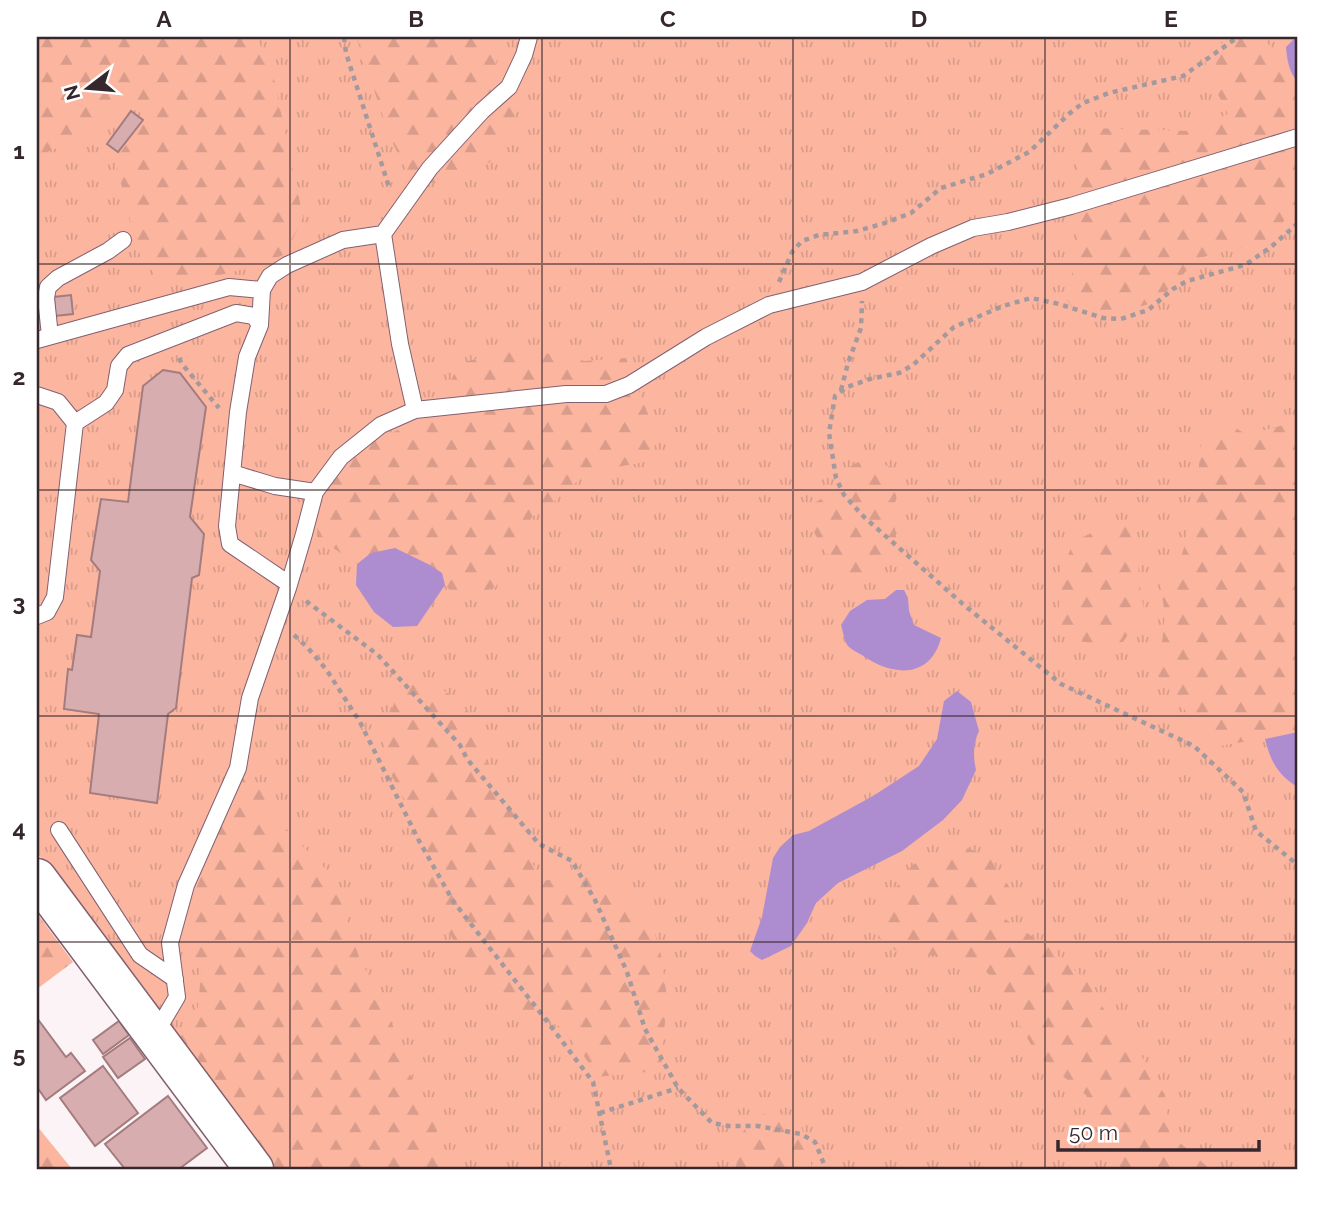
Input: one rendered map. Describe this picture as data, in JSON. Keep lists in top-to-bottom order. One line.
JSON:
{"scale_bar":"50 m","north":"left","grid":{"columns":["A","B","C","D","E"],"rows":["1","2","3","4","5"]}}
